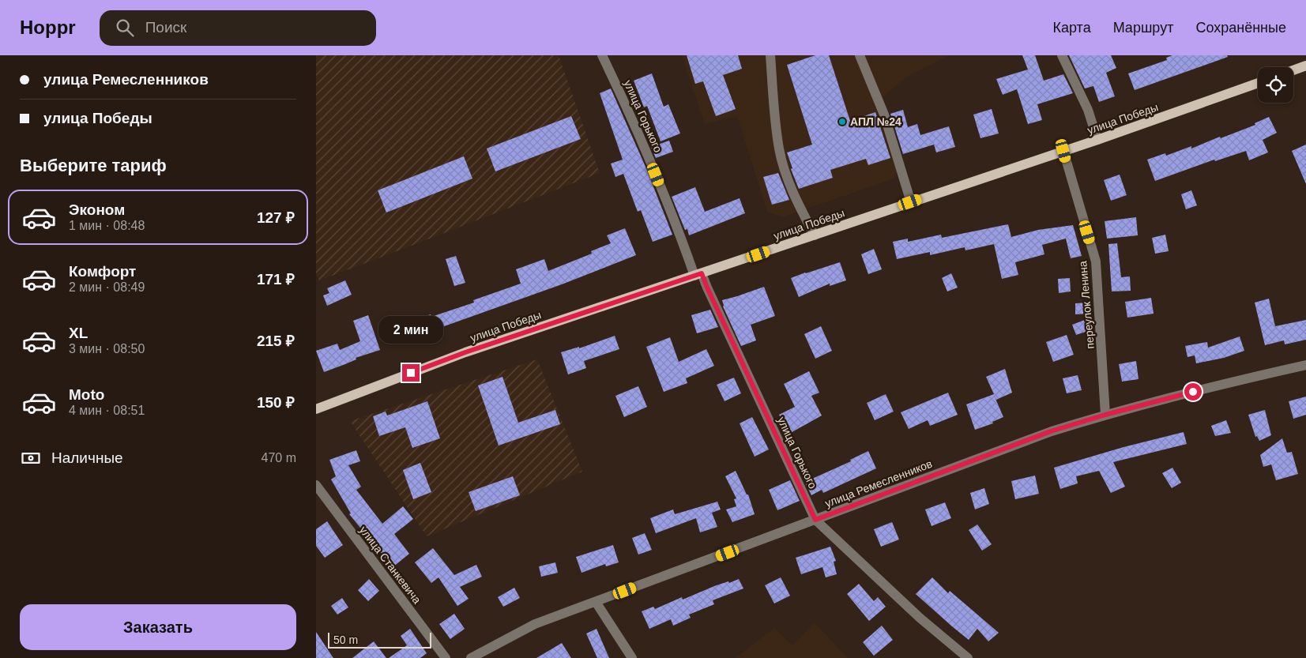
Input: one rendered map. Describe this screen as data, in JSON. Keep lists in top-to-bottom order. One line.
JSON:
{"streets":{"main road":["улица Победы"],"street":["улица Горького","переулок Ленина","улица Ремесленников","улица Станкевича"]},"crossings":[["улица Горького","улица Победы"],["улица Горького","улица Ремесленников"],["улица Победы","переулок Ленина"],["переулок Ленина","улица Ремесленников"]],"places":["АПЛ №24"],"scale_bar":"50 m","page":{"header":"Hoppr","search":"Поиск","nav":["Карта","Маршрут","Сохранённые"],"banner":["улица Ремесленников","улица Победы"],"heading":"Выберите тариф","list":[{"name":"Эконом","note":"1 мин · 08:48","value":"127 ₽"},{"name":"Комфорт","note":"2 мин · 08:49","value":"171 ₽"},{"name":"XL","note":"3 мин · 08:50","value":"215 ₽"},{"name":"Moto","note":"4 мин · 08:51","value":"150 ₽"}],"bubble":"2 мин","pay":["Наличные","470 m"],"buttons":"Заказать","scale":"50 m"}}
